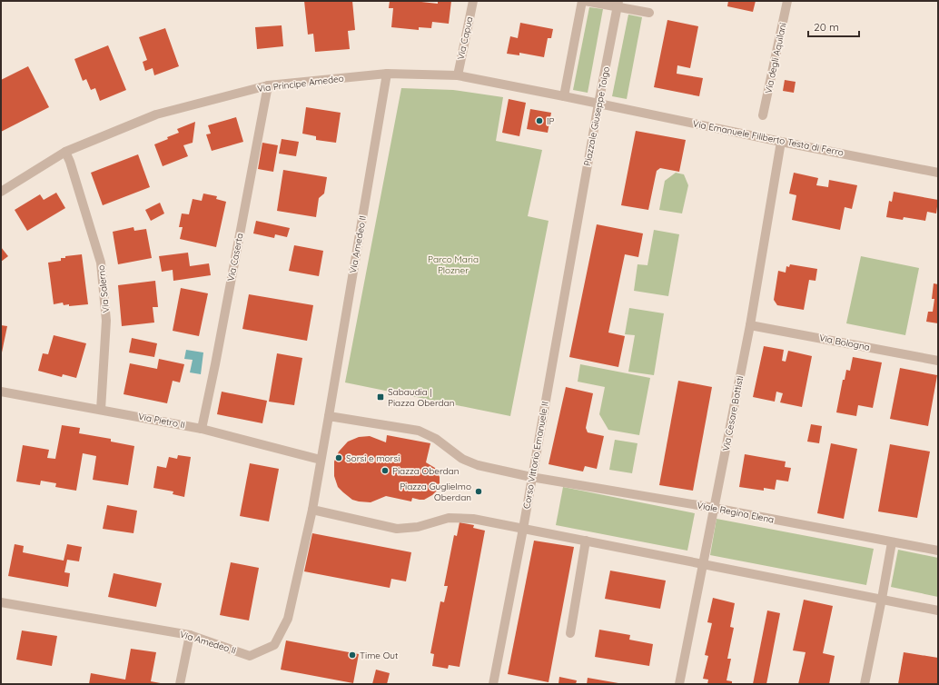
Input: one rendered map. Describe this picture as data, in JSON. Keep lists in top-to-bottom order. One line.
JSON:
{"streets":{"street":["Via Capua","Via degli Aquilani","Via Principe Amedeo","Piazzale Giuseppe Toigo","Via Emanuele Filiberto Testa di Ferro","Via Amedeo II","Via Caserta","Via Salerno","Via Bologna","Via Cesare Battisti","Via Pietro II","Corso Vittorio Emanuele II","Viale Regina Elena"]},"crossings":[["Via Capua","Via Principe Amedeo"],["Via Principe Amedeo","Piazzale Giuseppe Toigo"],["Via Principe Amedeo","Via Emanuele Filiberto Testa di Ferro"],["Via Principe Amedeo","Via Amedeo II"],["Via Principe Amedeo","Via Caserta"],["Via Principe Amedeo","Via Salerno"],["Piazzale Giuseppe Toigo","Via Emanuele Filiberto Testa di Ferro"],["Piazzale Giuseppe Toigo","Corso Vittorio Emanuele II"],["Via Emanuele Filiberto Testa di Ferro","Via Cesare Battisti"],["Via Caserta","Via Pietro II"],["Via Salerno","Via Pietro II"],["Via Bologna","Via Cesare Battisti"],["Via Cesare Battisti","Viale Regina Elena"],["Corso Vittorio Emanuele II","Viale Regina Elena"]],"parks":["Parco Maria Plozner"],"places":{"other":["IP","Sorsi e morsi","Piazza Oberdan","Piazza Guglielmo Oberdan","Time Out"],"transit":["Sabaudia | Piazza Oberdan"]},"scale_bar":"20 m"}
